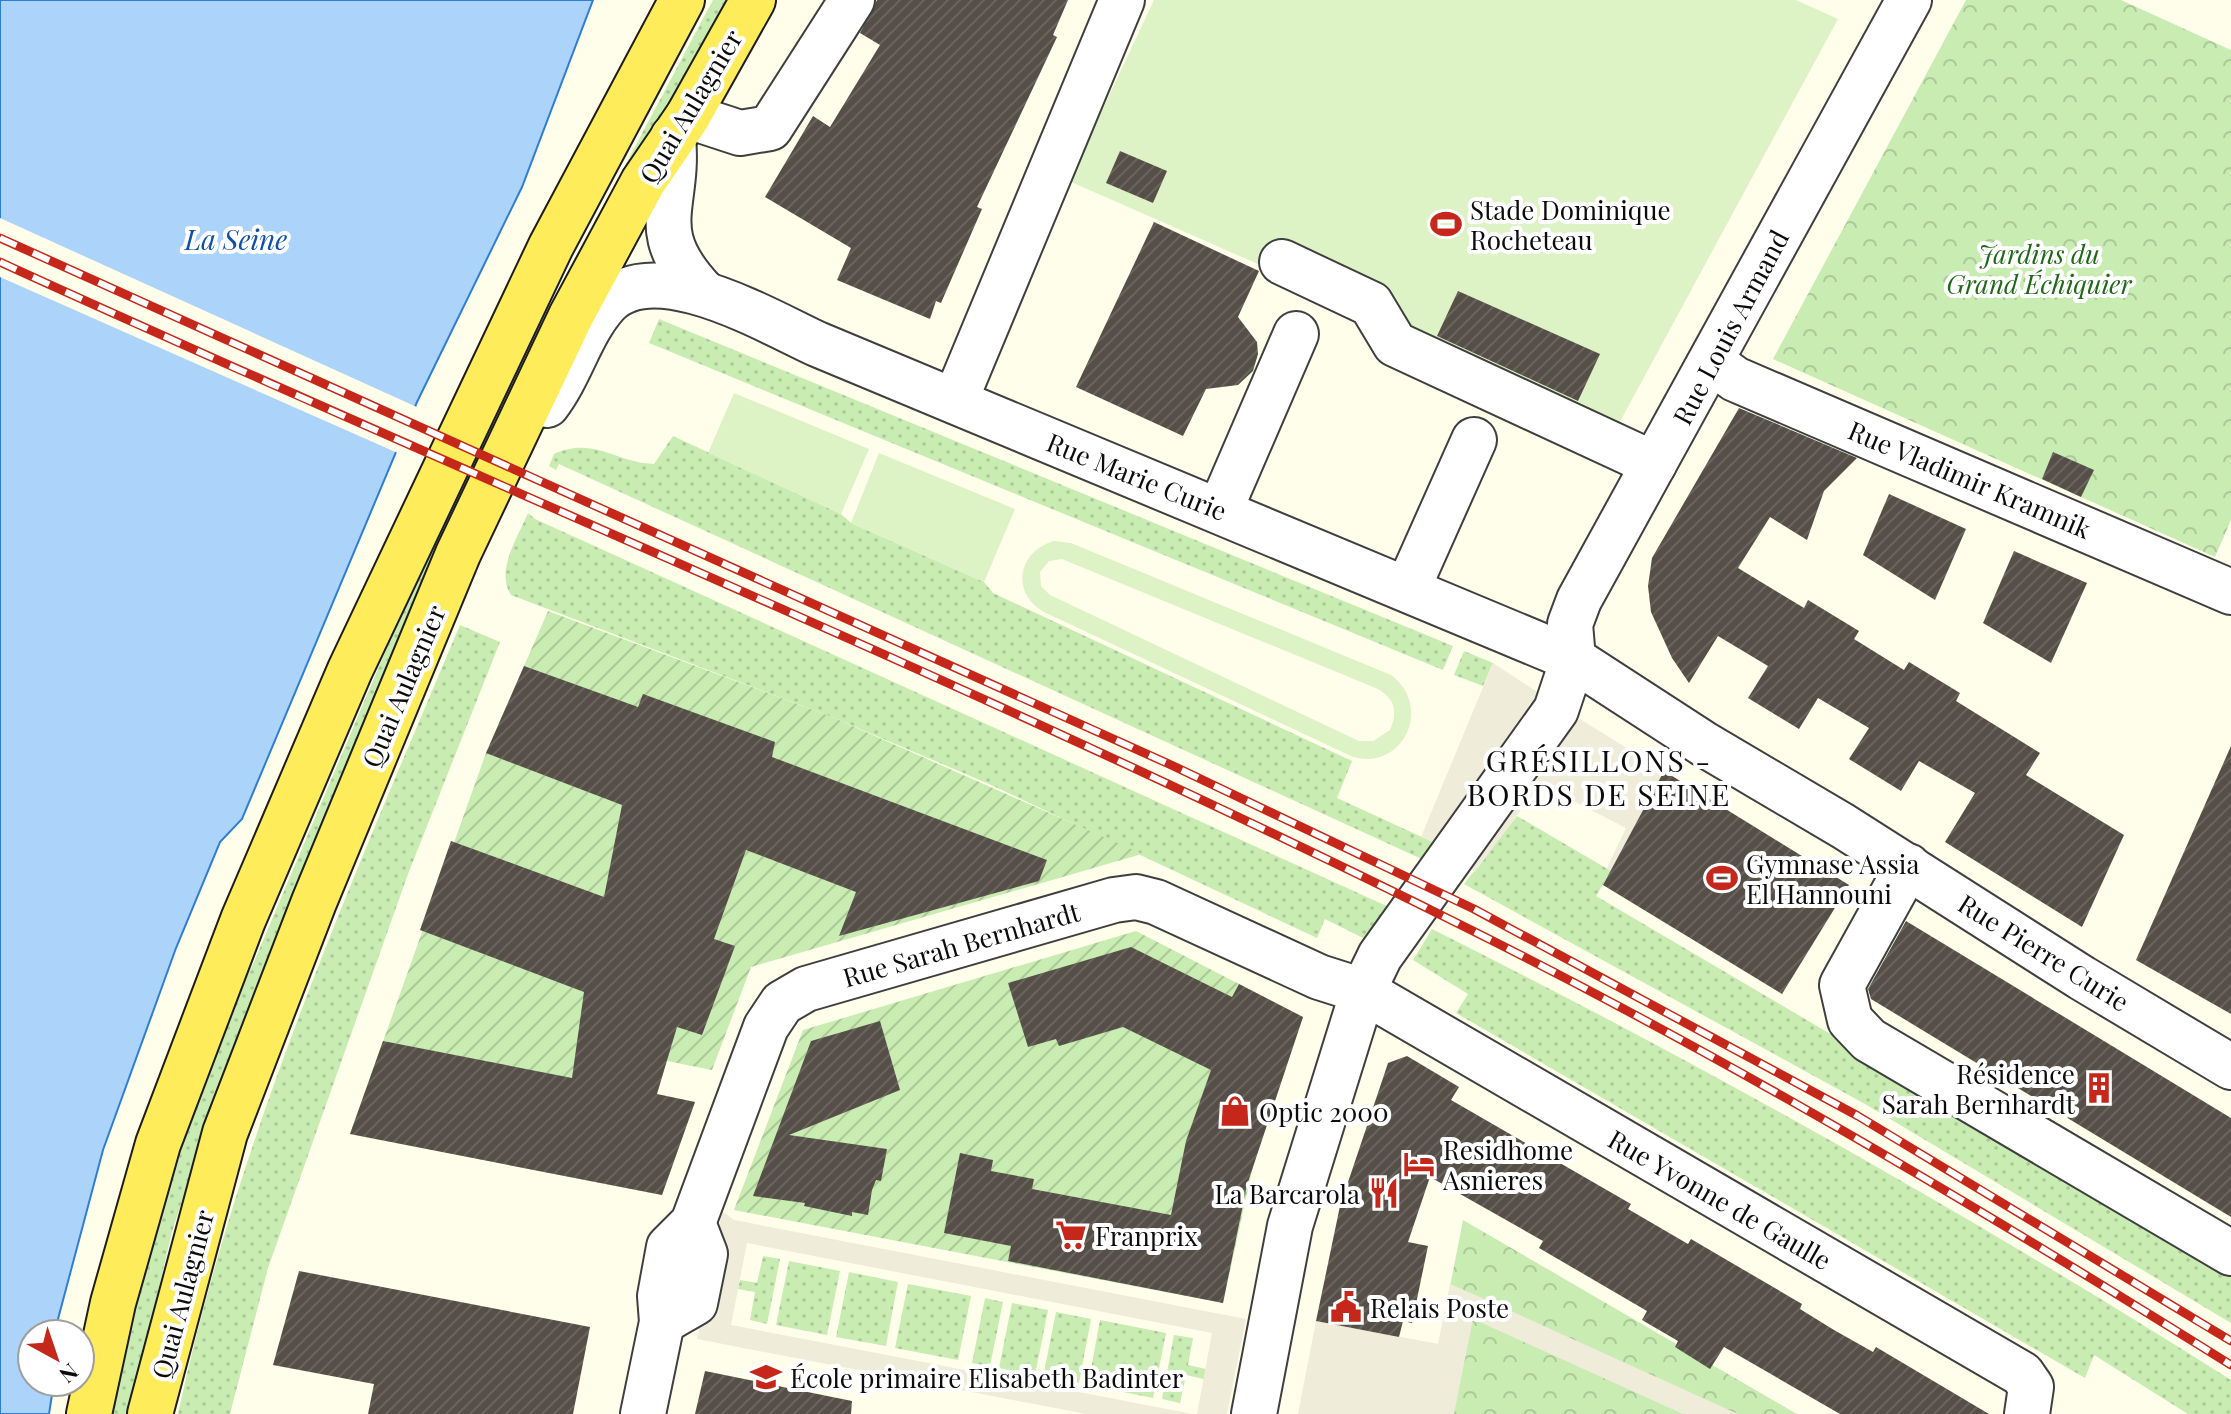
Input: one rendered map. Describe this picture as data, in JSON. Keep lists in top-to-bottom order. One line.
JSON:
{"streets":{"main road":["Quai Aulagnier"],"street":["Rue Louis Armand","Rue Marie Curie","Rue Vladimir Kramnik","Rue Sarah Bernhardt","Rue Pierre Curie","Rue Yvonne de Gaulle"]},"crossings":[["Quai Aulagnier","Rue Marie Curie"],["Rue Louis Armand","Rue Marie Curie"],["Rue Louis Armand","Rue Vladimir Kramnik"],["Rue Louis Armand","Rue Pierre Curie"],["Rue Marie Curie","Rue Pierre Curie"],["Rue Sarah Bernhardt","Rue Yvonne de Gaulle"]],"districts":["GRÉSILLONS - BORDS DE SEINE"],"water":["La Seine"],"parks":["Jardins du Grand Échiquier"],"places":{"sports":["Stade Dominique Rocheteau","Gymnase Assia El Hannouni"],"building":["Résidence Sarah Bernhardt"],"shop":["Optic 2000"],"hotel":["Residhome Asnieres"],"restaurant":["La Barcarola"],"supermarket":["Franprix"],"public building":["Relais Poste"],"school or university":["École primaire Elisabeth Badinter"]},"north":"bottom right"}
